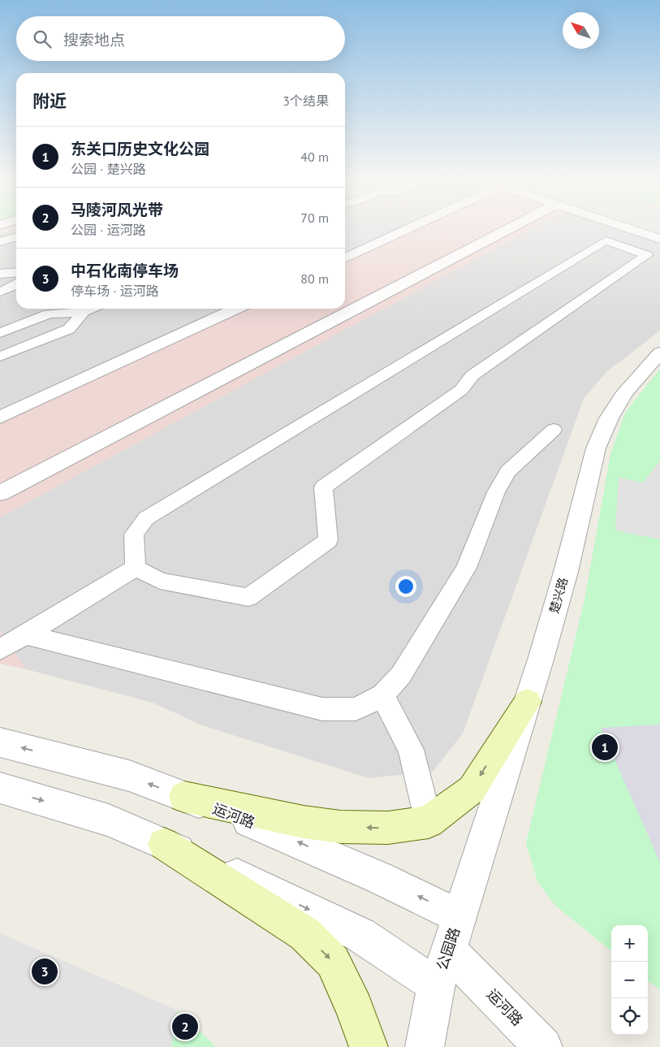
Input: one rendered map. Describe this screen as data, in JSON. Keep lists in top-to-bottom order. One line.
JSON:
{"streets":{"street":["楚兴路","运河路","公园路"]},"crossings":[["楚兴路","公园路"],["运河路","公园路"]],"north":"top left","page":{"search":"搜索地点","heading":["附近","3个结果"],"list":[{"mark":"1","name":"东关口历史文化公园","note":"公园 · 楚兴路","value":"40 m"},{"mark":"2","name":"马陵河风光带","note":"公园 · 运河路","value":"70 m"},{"mark":"3","name":"中石化南停车场","note":"停车场 · 运河路","value":"80 m"}],"pins":["1","3","2"],"map_buttons":["+","−"]}}
